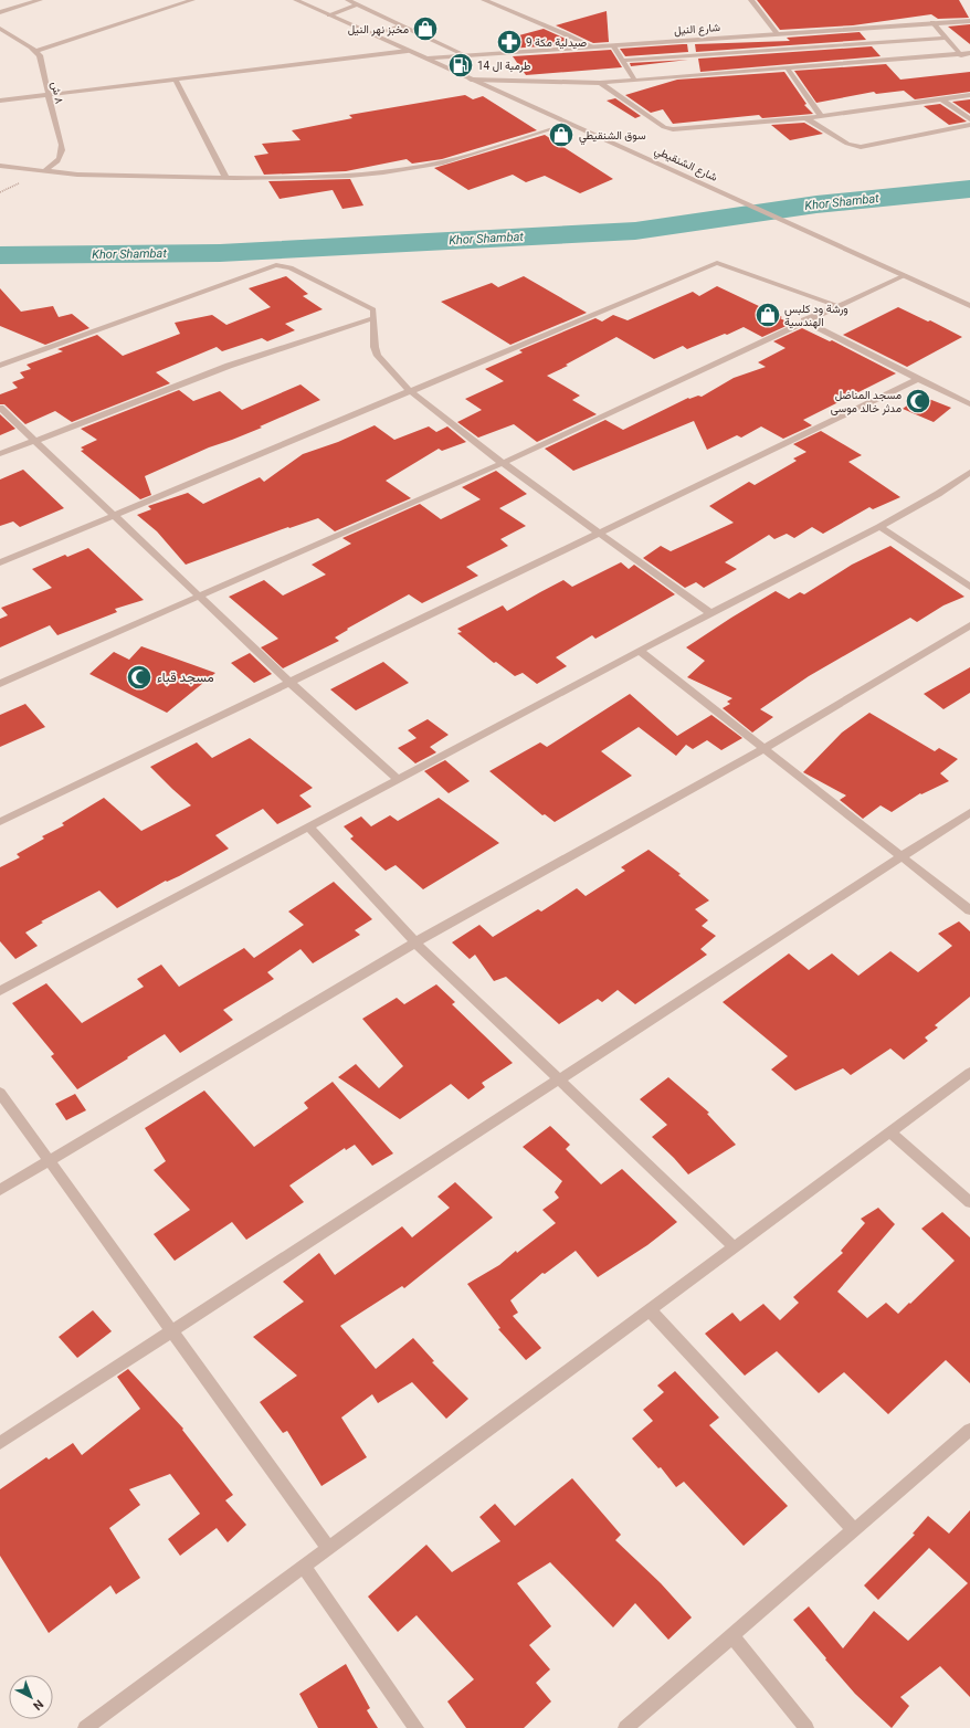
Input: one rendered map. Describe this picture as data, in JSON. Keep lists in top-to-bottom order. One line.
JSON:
{"streets":{"street":["شارع النيل","٨ ش","شارع الشنقيطي"]},"crossings":[["شارع النيل","شارع الشنقيطي"]],"water":["Khor Shambat"],"places":{"shop":["مخبز نهر النيل","سوق الشنقيطي","ورشة ود كلبس الهندسية"],"pharmacy":["صيدلية مكة 9"],"fuel station":["طرمبة ال 14"],"mosque":["مسجد المناضل مدثر خالد موسى","مسجد قباء"]},"north":"bottom right"}
